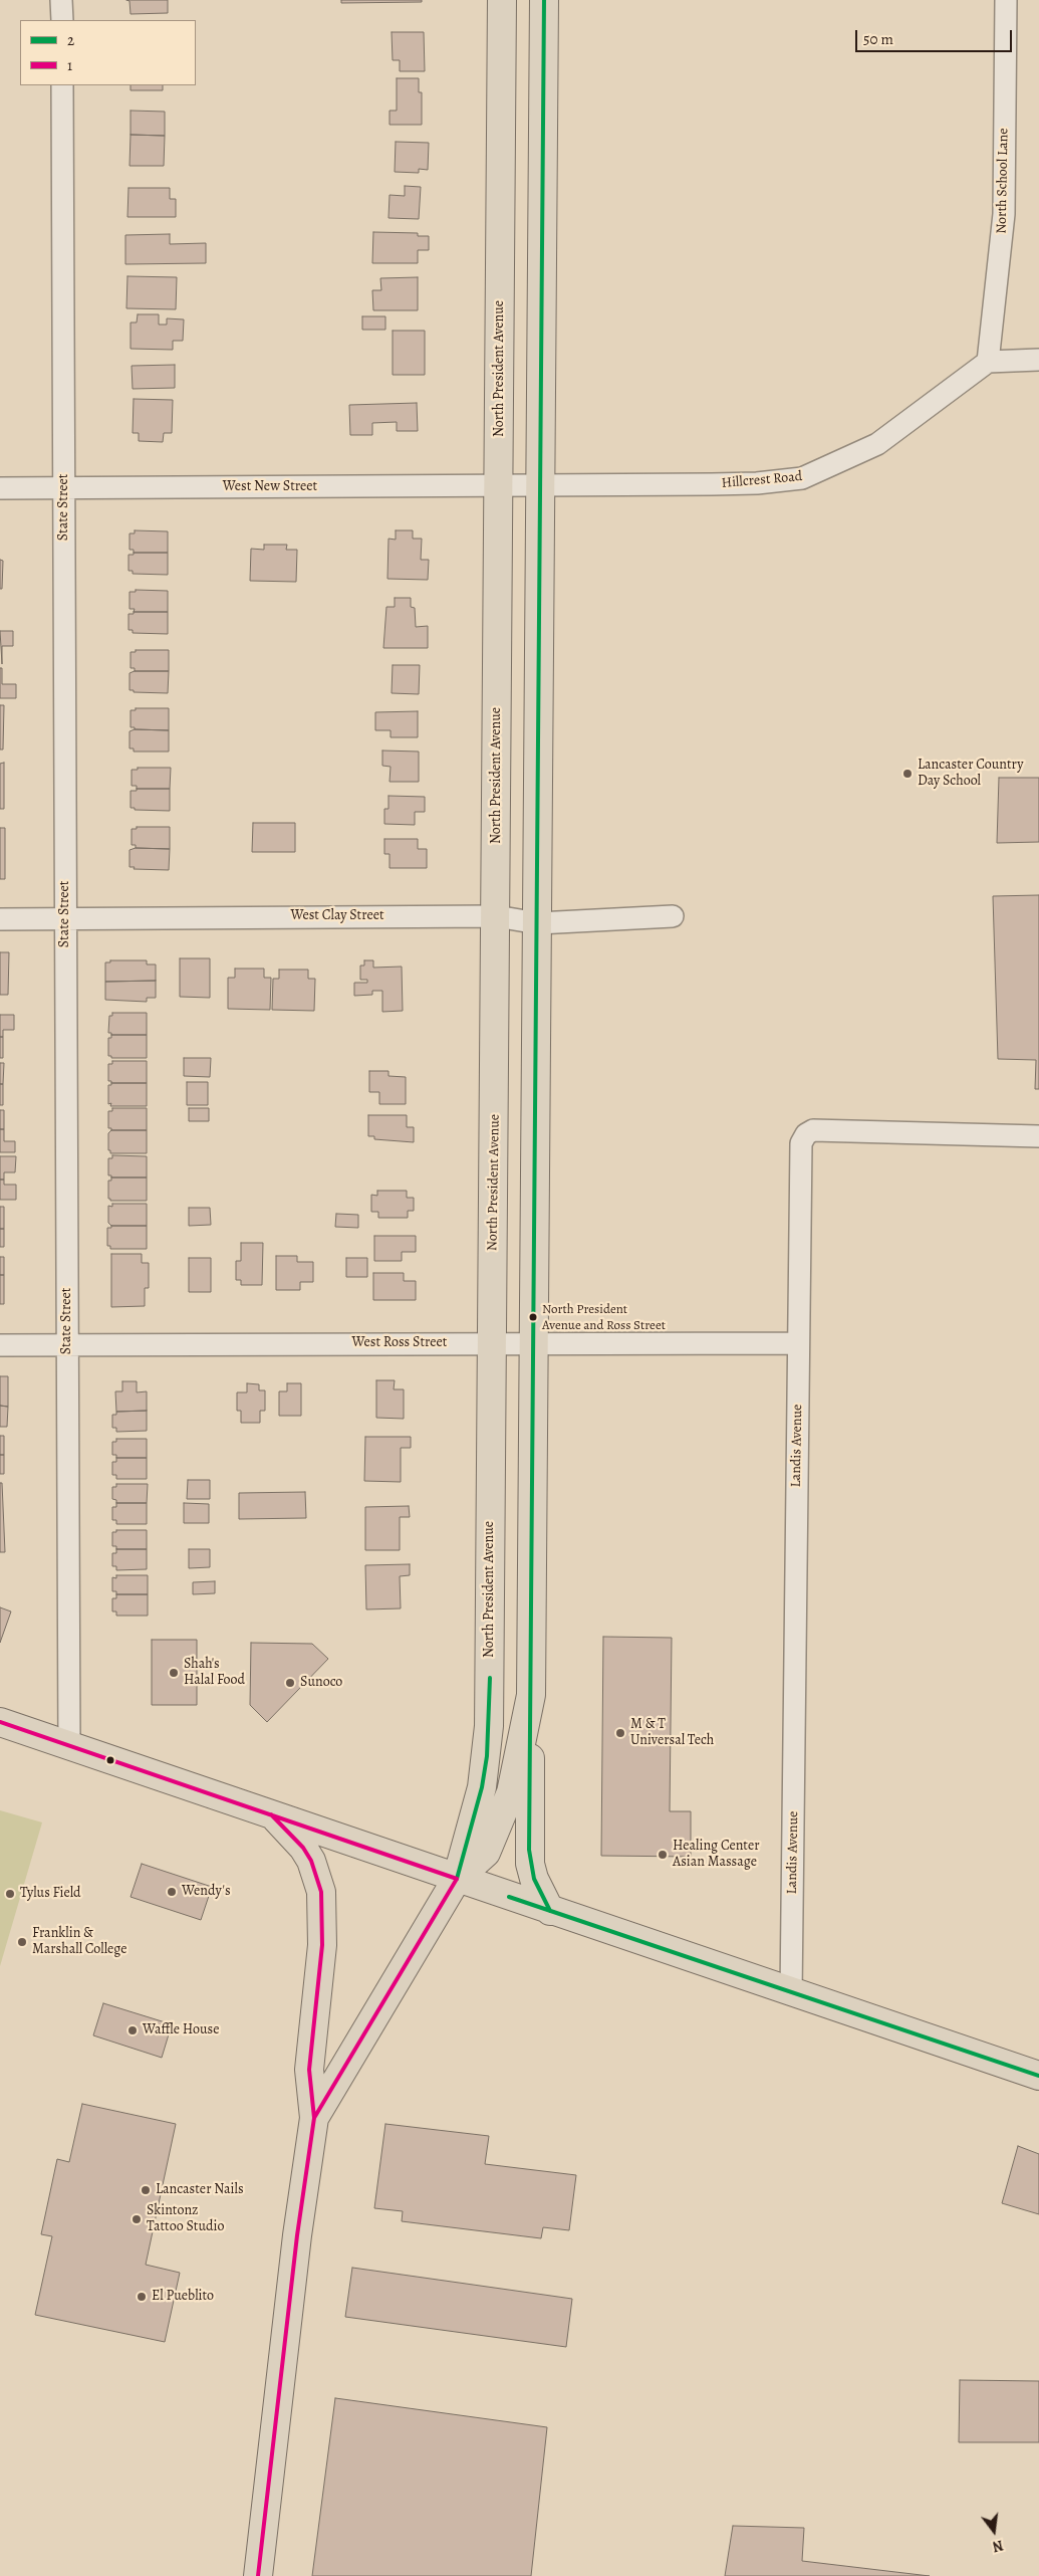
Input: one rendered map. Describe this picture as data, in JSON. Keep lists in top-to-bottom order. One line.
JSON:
{"streets":{"main road":["North President Avenue"],"street":["North School Lane","Hillcrest Road","West New Street","State Street","West Clay Street","West Ross Street","Landis Avenue"]},"crossings":[["North School Lane","Hillcrest Road"],["North President Avenue","West New Street"],["North President Avenue","West Clay Street"],["North President Avenue","West Ross Street"],["Hillcrest Road","West New Street"],["West New Street","State Street"],["State Street","West Clay Street"],["State Street","West Ross Street"],["West Ross Street","Landis Avenue"]],"places":["Lancaster Country Day School","North President Avenue and Ross Street","Shah's Halal Food","Sunoco","M & T Universal Tech","Healing Center Asian Massage","Wendy's","Tylus Field","Franklin & Marshall College","Waffle House","Lancaster Nails","Skintonz Tattoo Studio","El Pueblito"],"lines":["transit line 2","transit line 1"],"legend":["2","1"],"scale_bar":"50 m","north":"bottom"}
